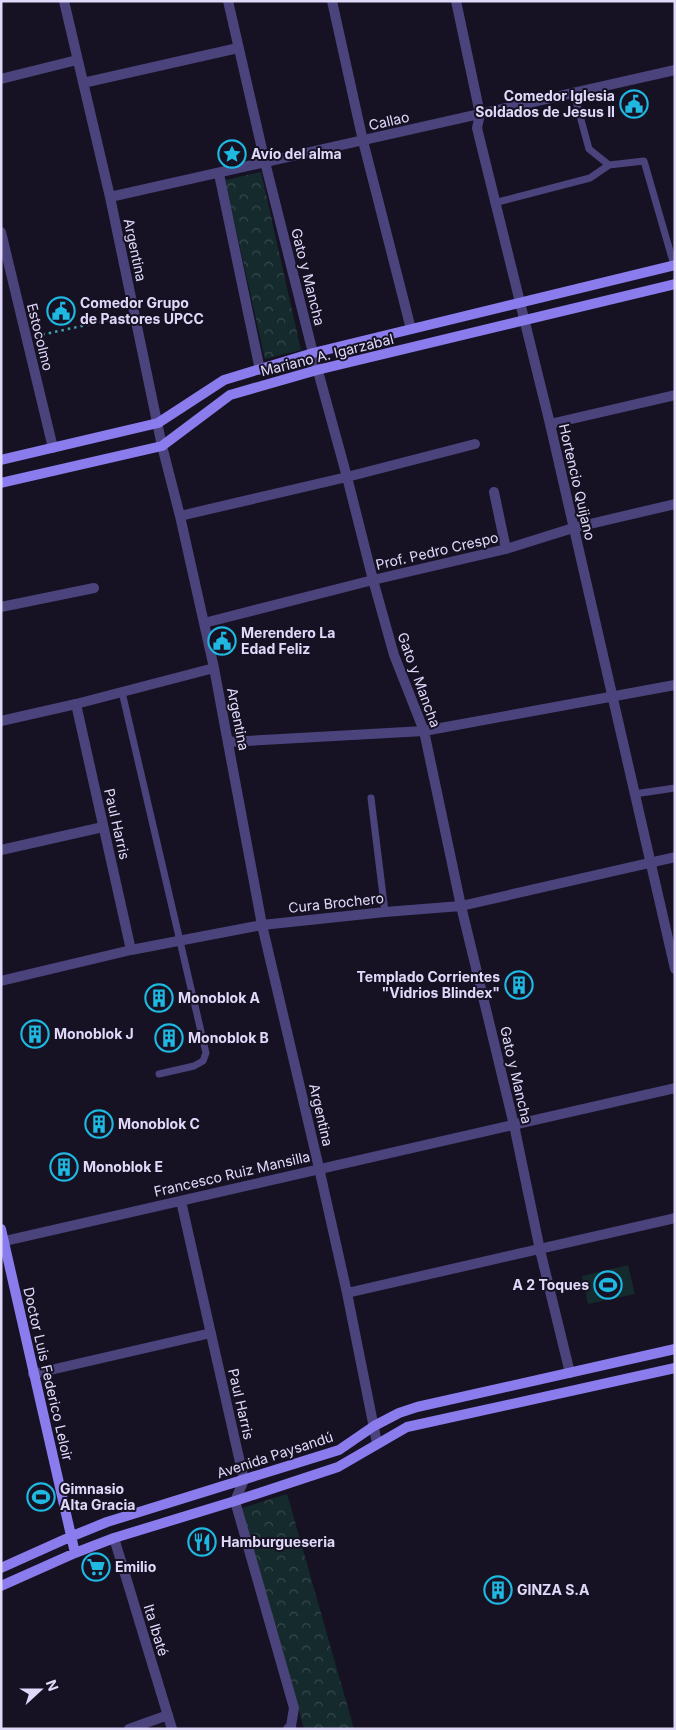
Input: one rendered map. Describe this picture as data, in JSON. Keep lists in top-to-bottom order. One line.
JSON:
{"streets":{"main road":["Mariano A. Igarzabal","Doctor Luis Federico Leloir","Avenida Paysandú"],"street":["Callao","Argentina","Gato y Mancha","Estocolmo","Hortencio Quijano","Prof. Pedro Crespo","Paul Harris","Cura Brochero","Francesco Ruiz Mansilla","Ita Ibaté"]},"crossings":[["Callao","Argentina"],["Callao","Gato y Mancha"],["Callao","Hortencio Quijano"],["Argentina","Mariano A. Igarzabal"],["Argentina","Prof. Pedro Crespo"],["Argentina","Cura Brochero"],["Argentina","Francesco Ruiz Mansilla"],["Argentina","Avenida Paysandú"],["Gato y Mancha","Mariano A. Igarzabal"],["Gato y Mancha","Prof. Pedro Crespo"],["Gato y Mancha","Cura Brochero"],["Gato y Mancha","Francesco Ruiz Mansilla"],["Gato y Mancha","Avenida Paysandú"],["Estocolmo","Mariano A. Igarzabal"],["Mariano A. Igarzabal","Hortencio Quijano"],["Hortencio Quijano","Prof. Pedro Crespo"],["Hortencio Quijano","Cura Brochero"],["Paul Harris","Cura Brochero"],["Paul Harris","Francesco Ruiz Mansilla"],["Paul Harris","Avenida Paysandú"],["Francesco Ruiz Mansilla","Doctor Luis Federico Leloir"],["Doctor Luis Federico Leloir","Avenida Paysandú"]],"places":{"public building":["Comedor Iglesia Soldados de Jesus II","Comedor Grupo de Pastores UPCC","Merendero La Edad Feliz"],"place":["Avío del alma"],"building":["Templado Corrientes \"Vidrios Blindex\"","Monoblok A","Monoblok J","Monoblok B","Monoblok C","Monoblok E","GINZA S.A"],"sports":["A 2 Toques","Gimnasio Alta Gracia"],"restaurant":["Hamburgueseria"],"supermarket":["Emilio"]},"north":"right"}
